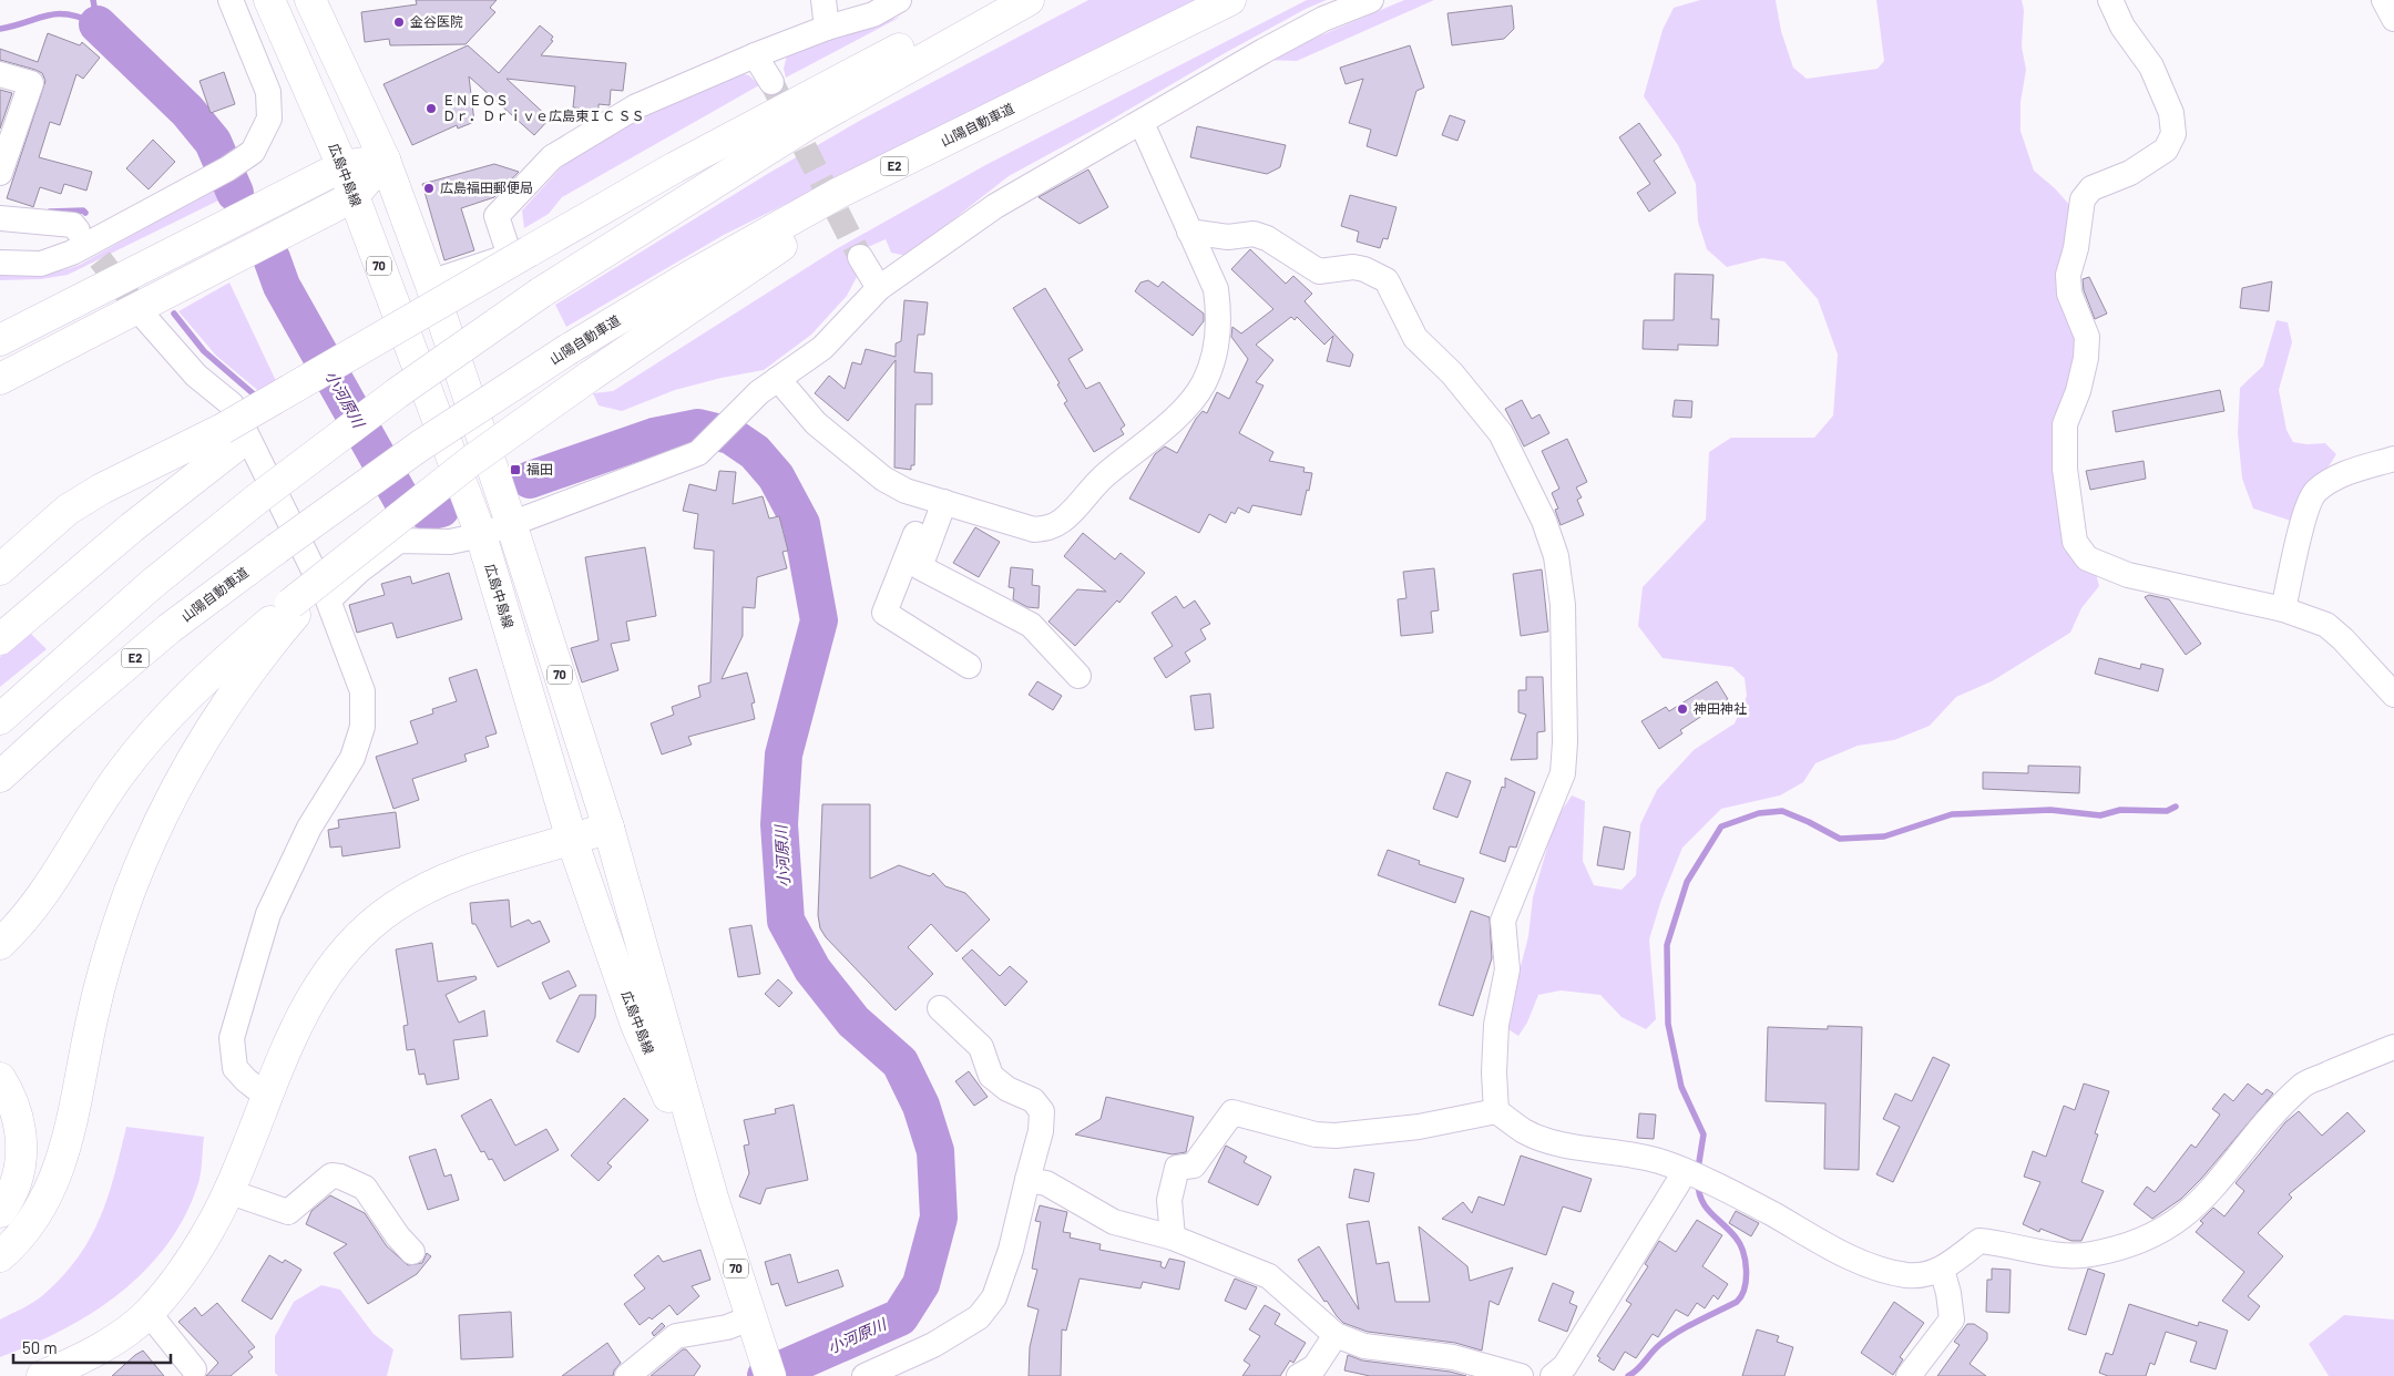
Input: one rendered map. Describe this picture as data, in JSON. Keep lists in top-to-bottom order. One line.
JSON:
{"streets":{"main road":["山陽自動車道","E2","広島中島線","70"]},"water":["小河原川"],"places":{"other":["金谷医院","ＥＮＥＯＳ Ｄｒ．Ｄｒｉｖｅ広島東ＩＣ ＳＳ","広島福田郵便局","神田神社"],"transit":["福田"]},"scale_bar":"50 m"}
